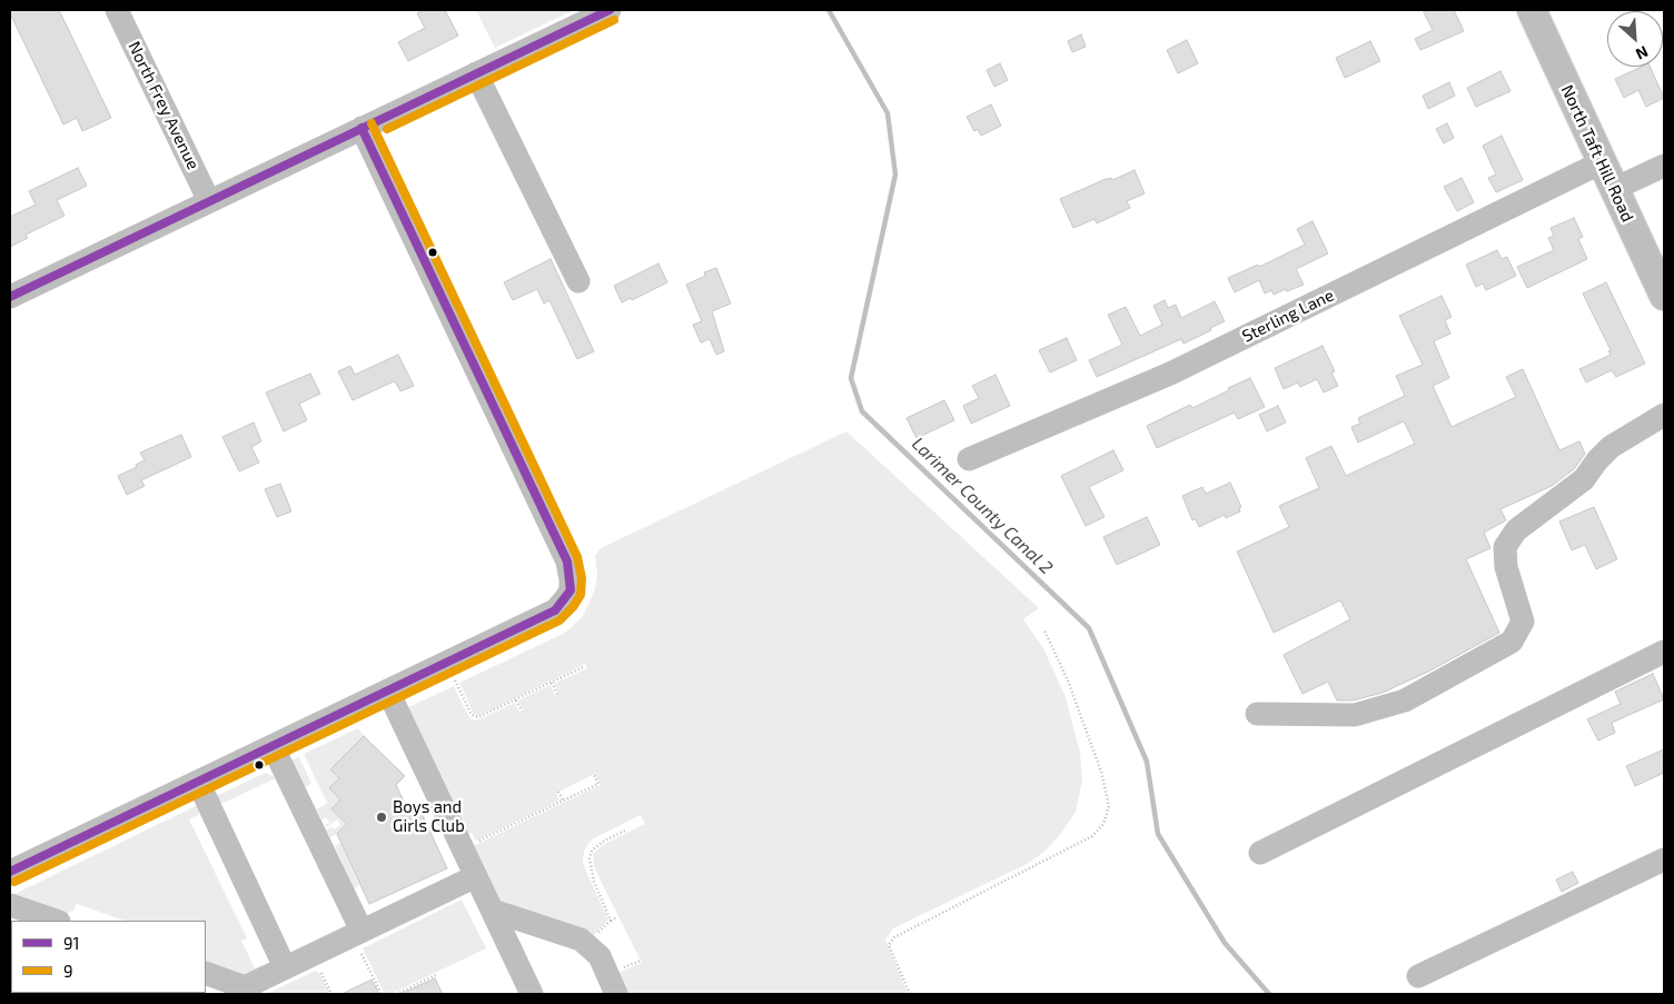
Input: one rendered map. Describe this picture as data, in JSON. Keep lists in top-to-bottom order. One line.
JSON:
{"streets":{"main road":["North Taft Hill Road"],"street":["North Frey Avenue","Sterling Lane"]},"crossings":[["North Taft Hill Road","Sterling Lane"]],"water":["Larimer County Canal 2"],"places":["Boys and Girls Club"],"lines":["transit line 91","transit line 9"],"legend":["91","9"],"north":"bottom right"}
